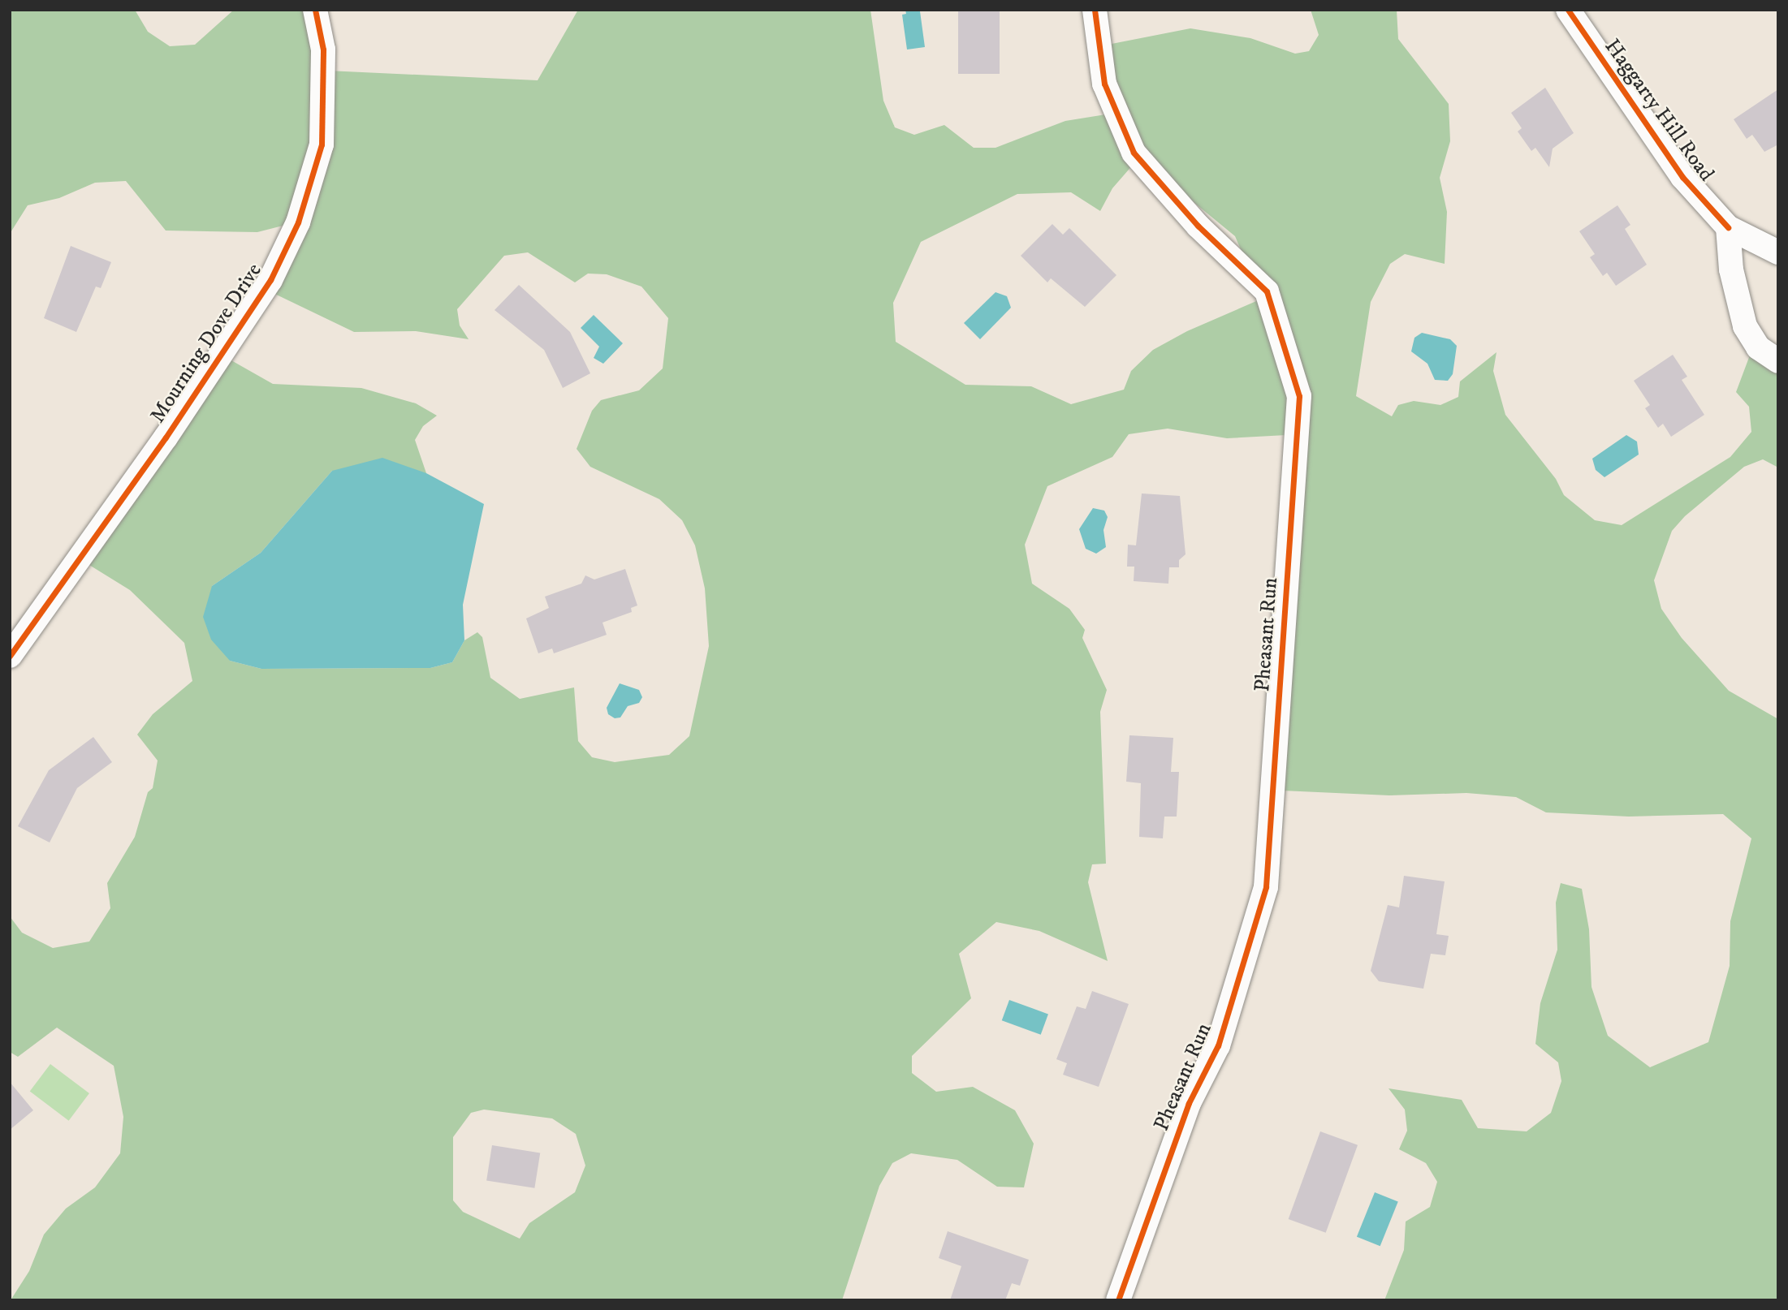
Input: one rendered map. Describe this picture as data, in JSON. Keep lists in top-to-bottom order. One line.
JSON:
{"streets":{"street":["Haggarty Hill Road","Mourning Dove Drive","Pheasant Run"]}}
